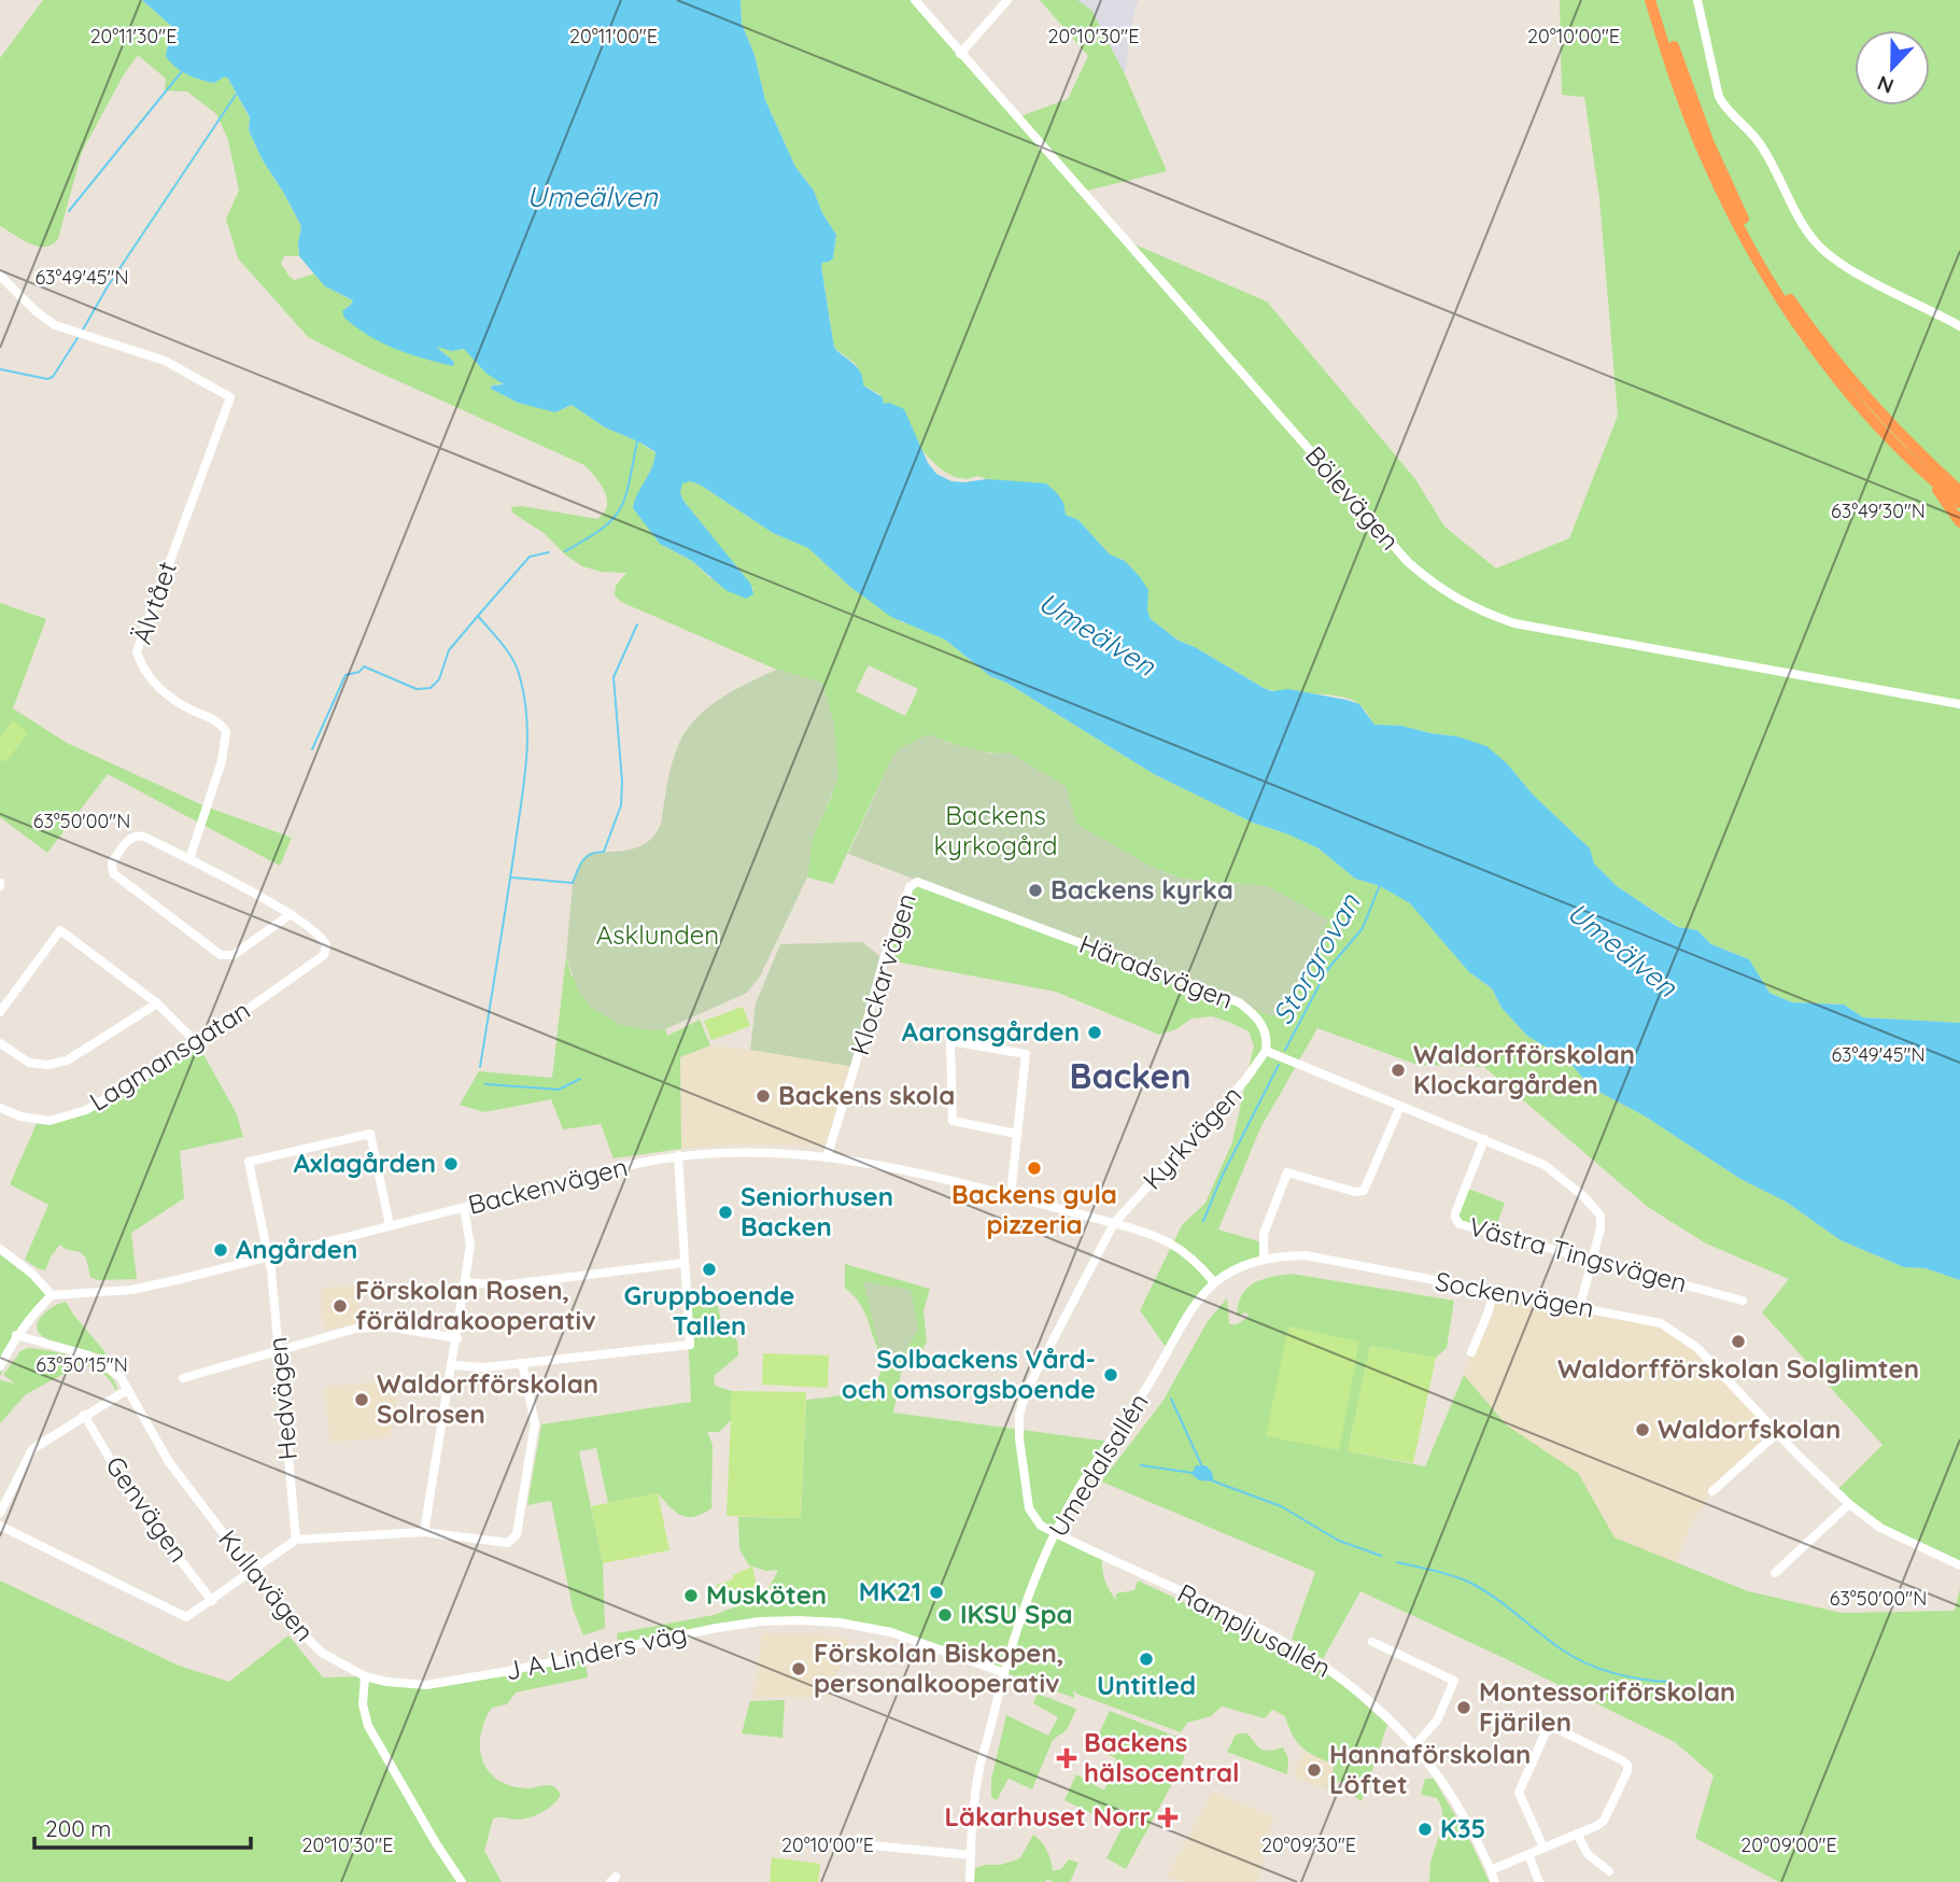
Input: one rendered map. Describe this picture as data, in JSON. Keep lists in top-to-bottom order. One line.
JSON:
{"streets":{"street":["Bölevägen","Älvtået","Häradsvägen","Klockarvägen","Lagmansgatan","Kyrkvägen","Backenvägen","Västra Tingsvägen","Sockenvägen","Hedvägen","Umedalsallén","Genvägen","Kullavägen","Rampljusallén","J A Linders väg"]},"crossings":[["Häradsvägen","Klockarvägen"],["Häradsvägen","Kyrkvägen"],["Klockarvägen","Backenvägen"],["Kyrkvägen","Backenvägen"],["Backenvägen","Sockenvägen"],["Backenvägen","Hedvägen"],["Backenvägen","Umedalsallén"],["Sockenvägen","Umedalsallén"],["Umedalsallén","Rampljusallén"],["Umedalsallén","J A Linders väg"],["Kullavägen","J A Linders väg"]],"districts":["Backen"],"water":["Umeälven","Storgrovan"],"parks":["Backens kyrkogård","Asklunden"],"places":{"other":["Backens kyrka","Aaronsgården","Waldorfförskolan Klockargården","Backens skola","Axlagården","Backens gula pizzeria","Seniorhusen Backen","Angården","Gruppboende Tallen","Förskolan Rosen, föräldrakooperativ","Waldorfförskolan Solglimten","Solbackens Vård- och omsorgsboende","Waldorfförskolan Solrosen","Waldorfskolan","MK21","Musköten","IKSU Spa","Untitled","Förskolan Biskopen, personalkooperativ","Montessoriförskolan Fjärilen","Hannaförskolan Löftet","K35"],"health":["Backens hälsocentral","Läkarhuset Norr"]},"scale_bar":"200 m","north":"bottom","coordinates":["20°11'30\"E","20°10'30\"E","20°10'00\"E","20°11'00\"E","63°49'45\"N","63°49'30\"N","63°50'00\"N","63°50'15\"N","20°09'30\"E","20°09'00\"E"]}
